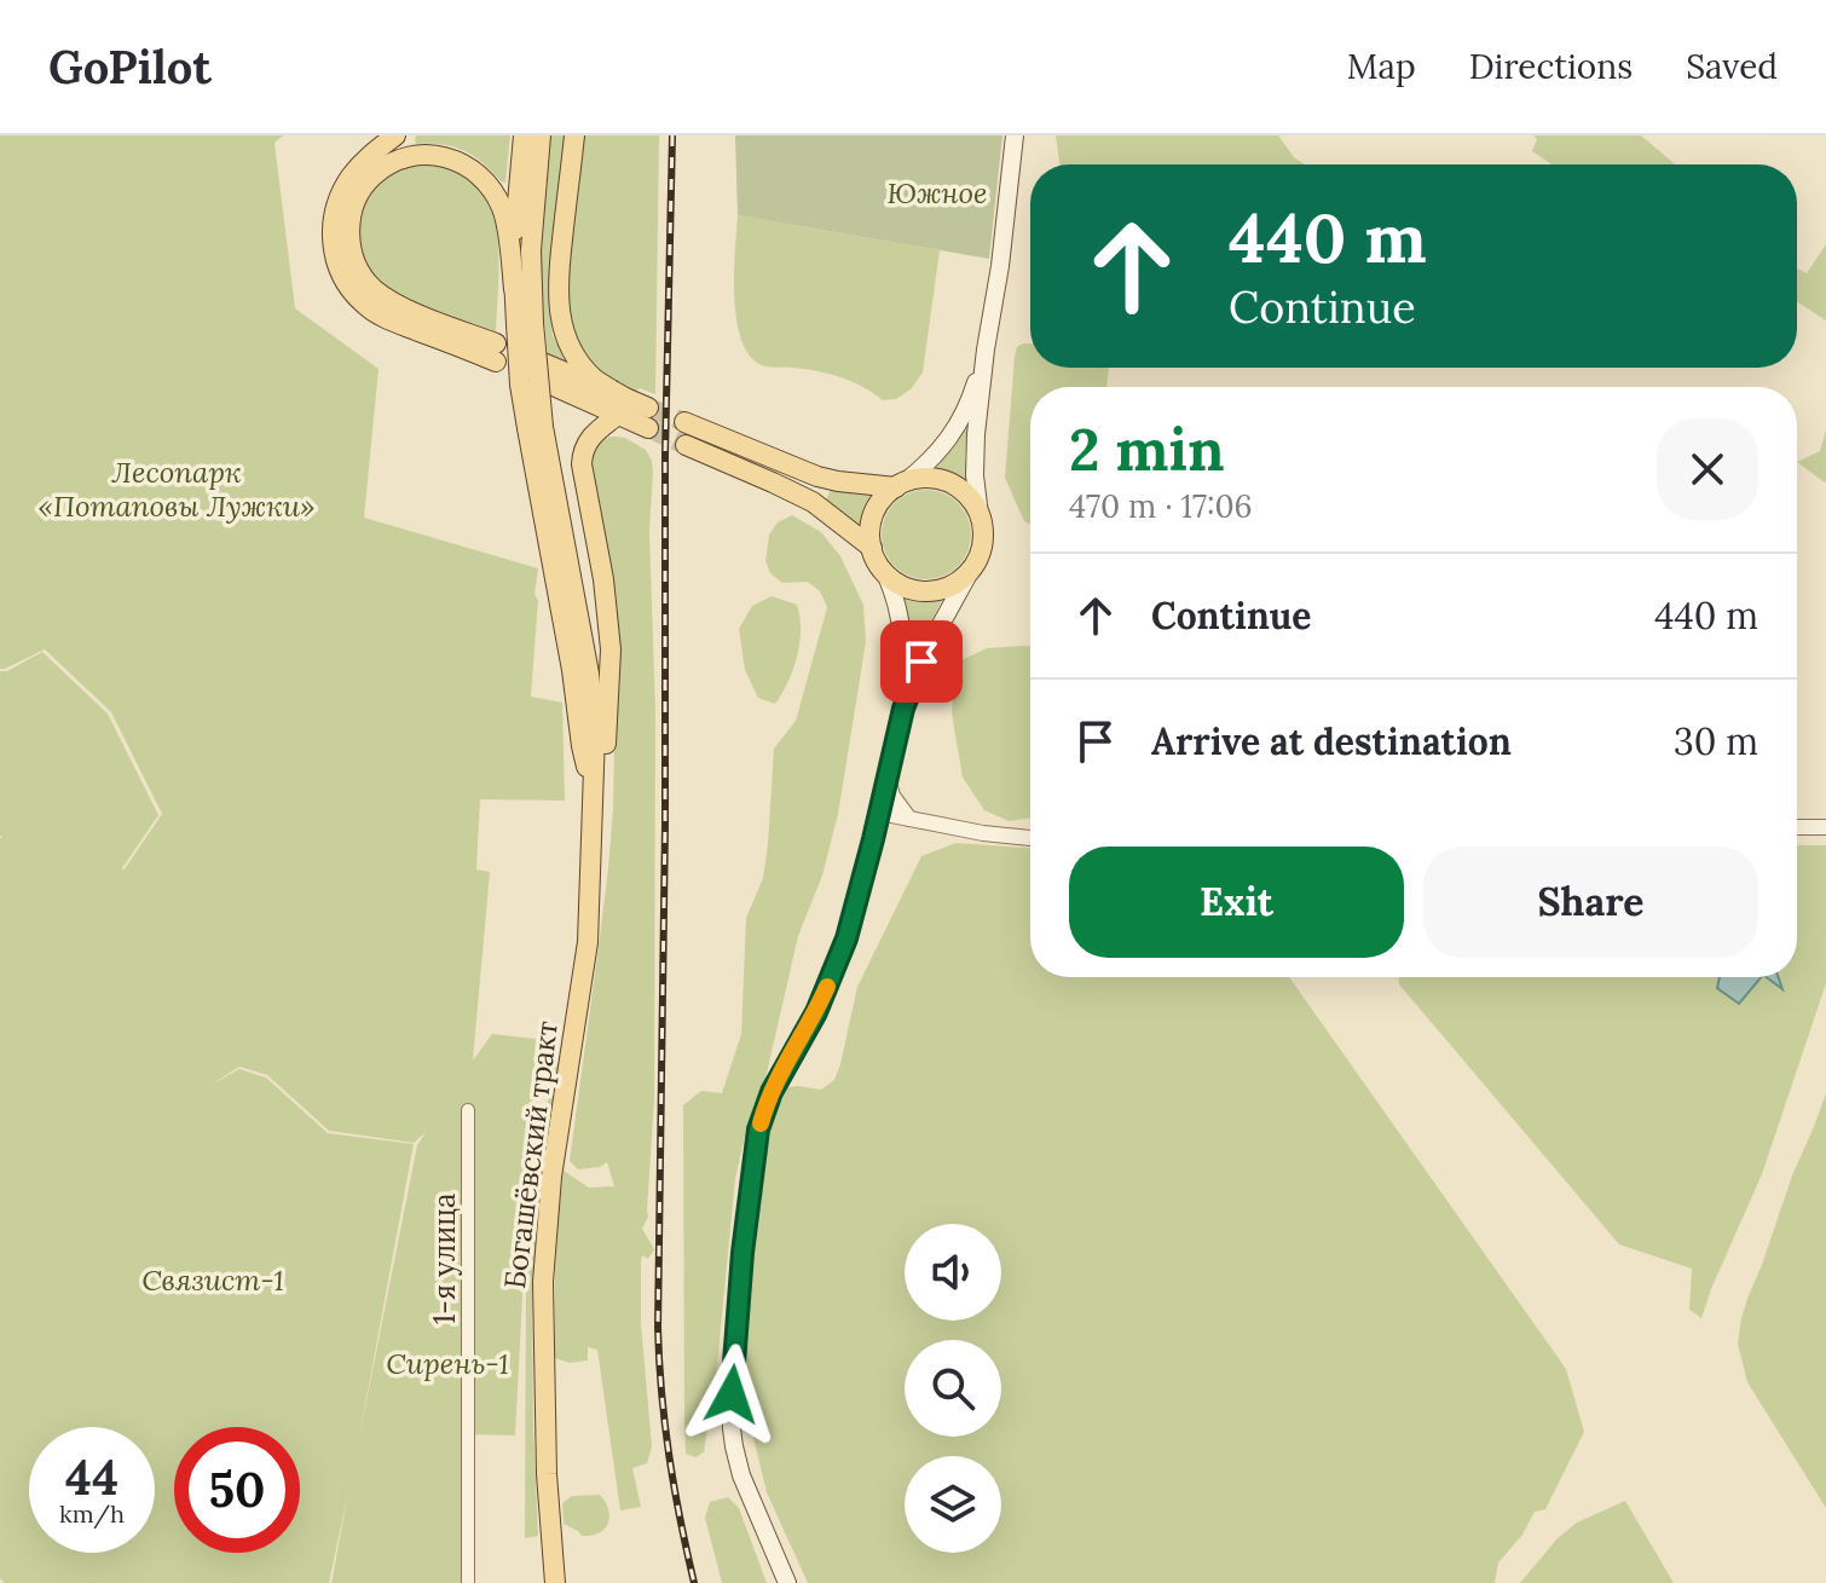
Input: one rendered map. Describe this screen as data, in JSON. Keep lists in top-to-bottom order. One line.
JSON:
{"streets":{"main road":["Богашёвский тракт"],"street":["1-я улица"]},"parks":["Южное","Лесопарк «Потаповы Лужки»","Связист-1","Сирень-1"],"page":{"header":"GoPilot","nav":["Map","Directions","Saved"],"turn":["440 m","Continue"],"heading":["2 min","470 m · 17:06"],"list":[{"name":"Continue","value":"440 m"},{"name":"Arrive at destination","value":"30 m"}],"buttons":["Exit","Share"],"speed":"44 km/h","limit":"50"}}
